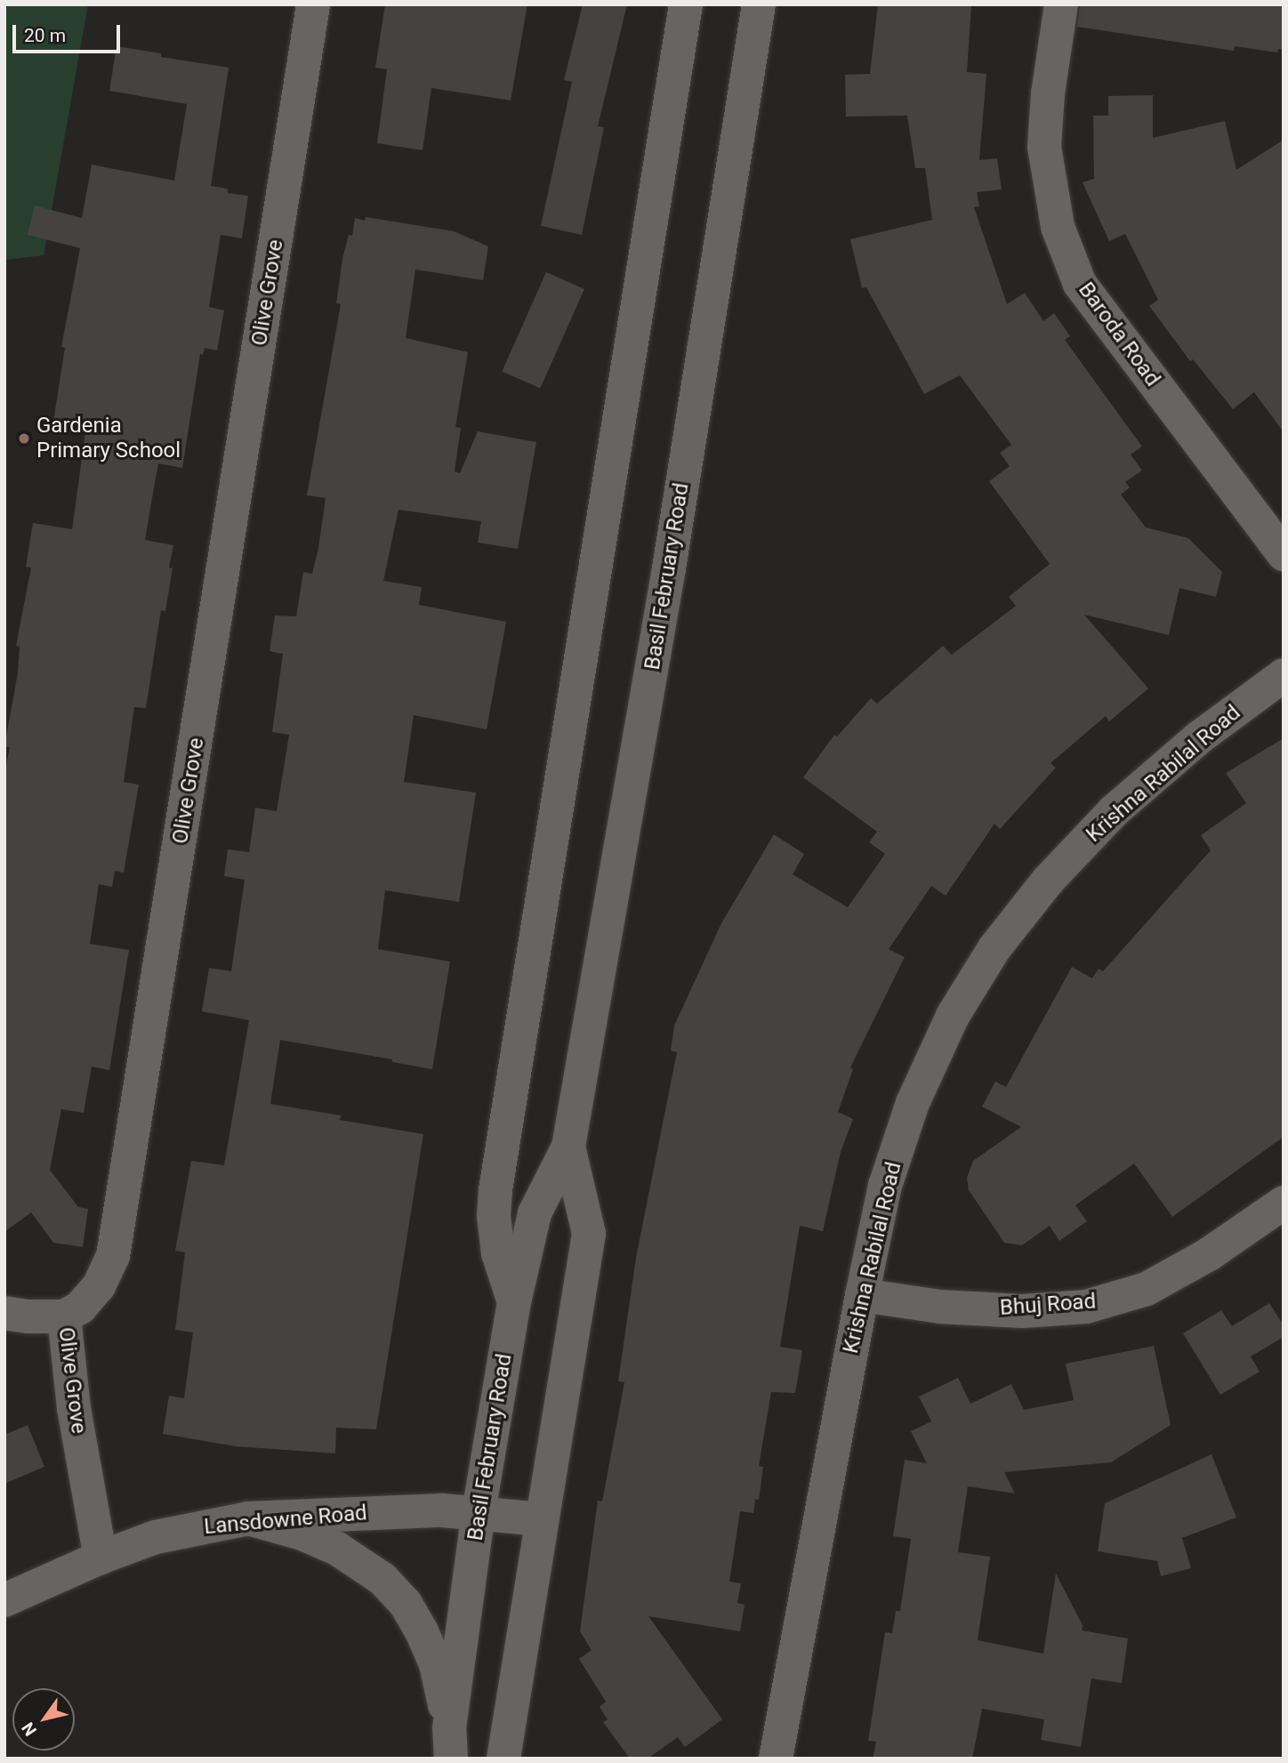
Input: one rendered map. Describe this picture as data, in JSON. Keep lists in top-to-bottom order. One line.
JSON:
{"streets":{"street":["Olive Grove","Baroda Road","Basil February Road","Krishna Rabilal Road","Bhuj Road","Lansdowne Road"]},"crossings":[["Olive Grove","Lansdowne Road"],["Basil February Road","Lansdowne Road"],["Krishna Rabilal Road","Bhuj Road"]],"places":["Gardenia Primary School"],"scale_bar":"20 m","north":"bottom left"}
